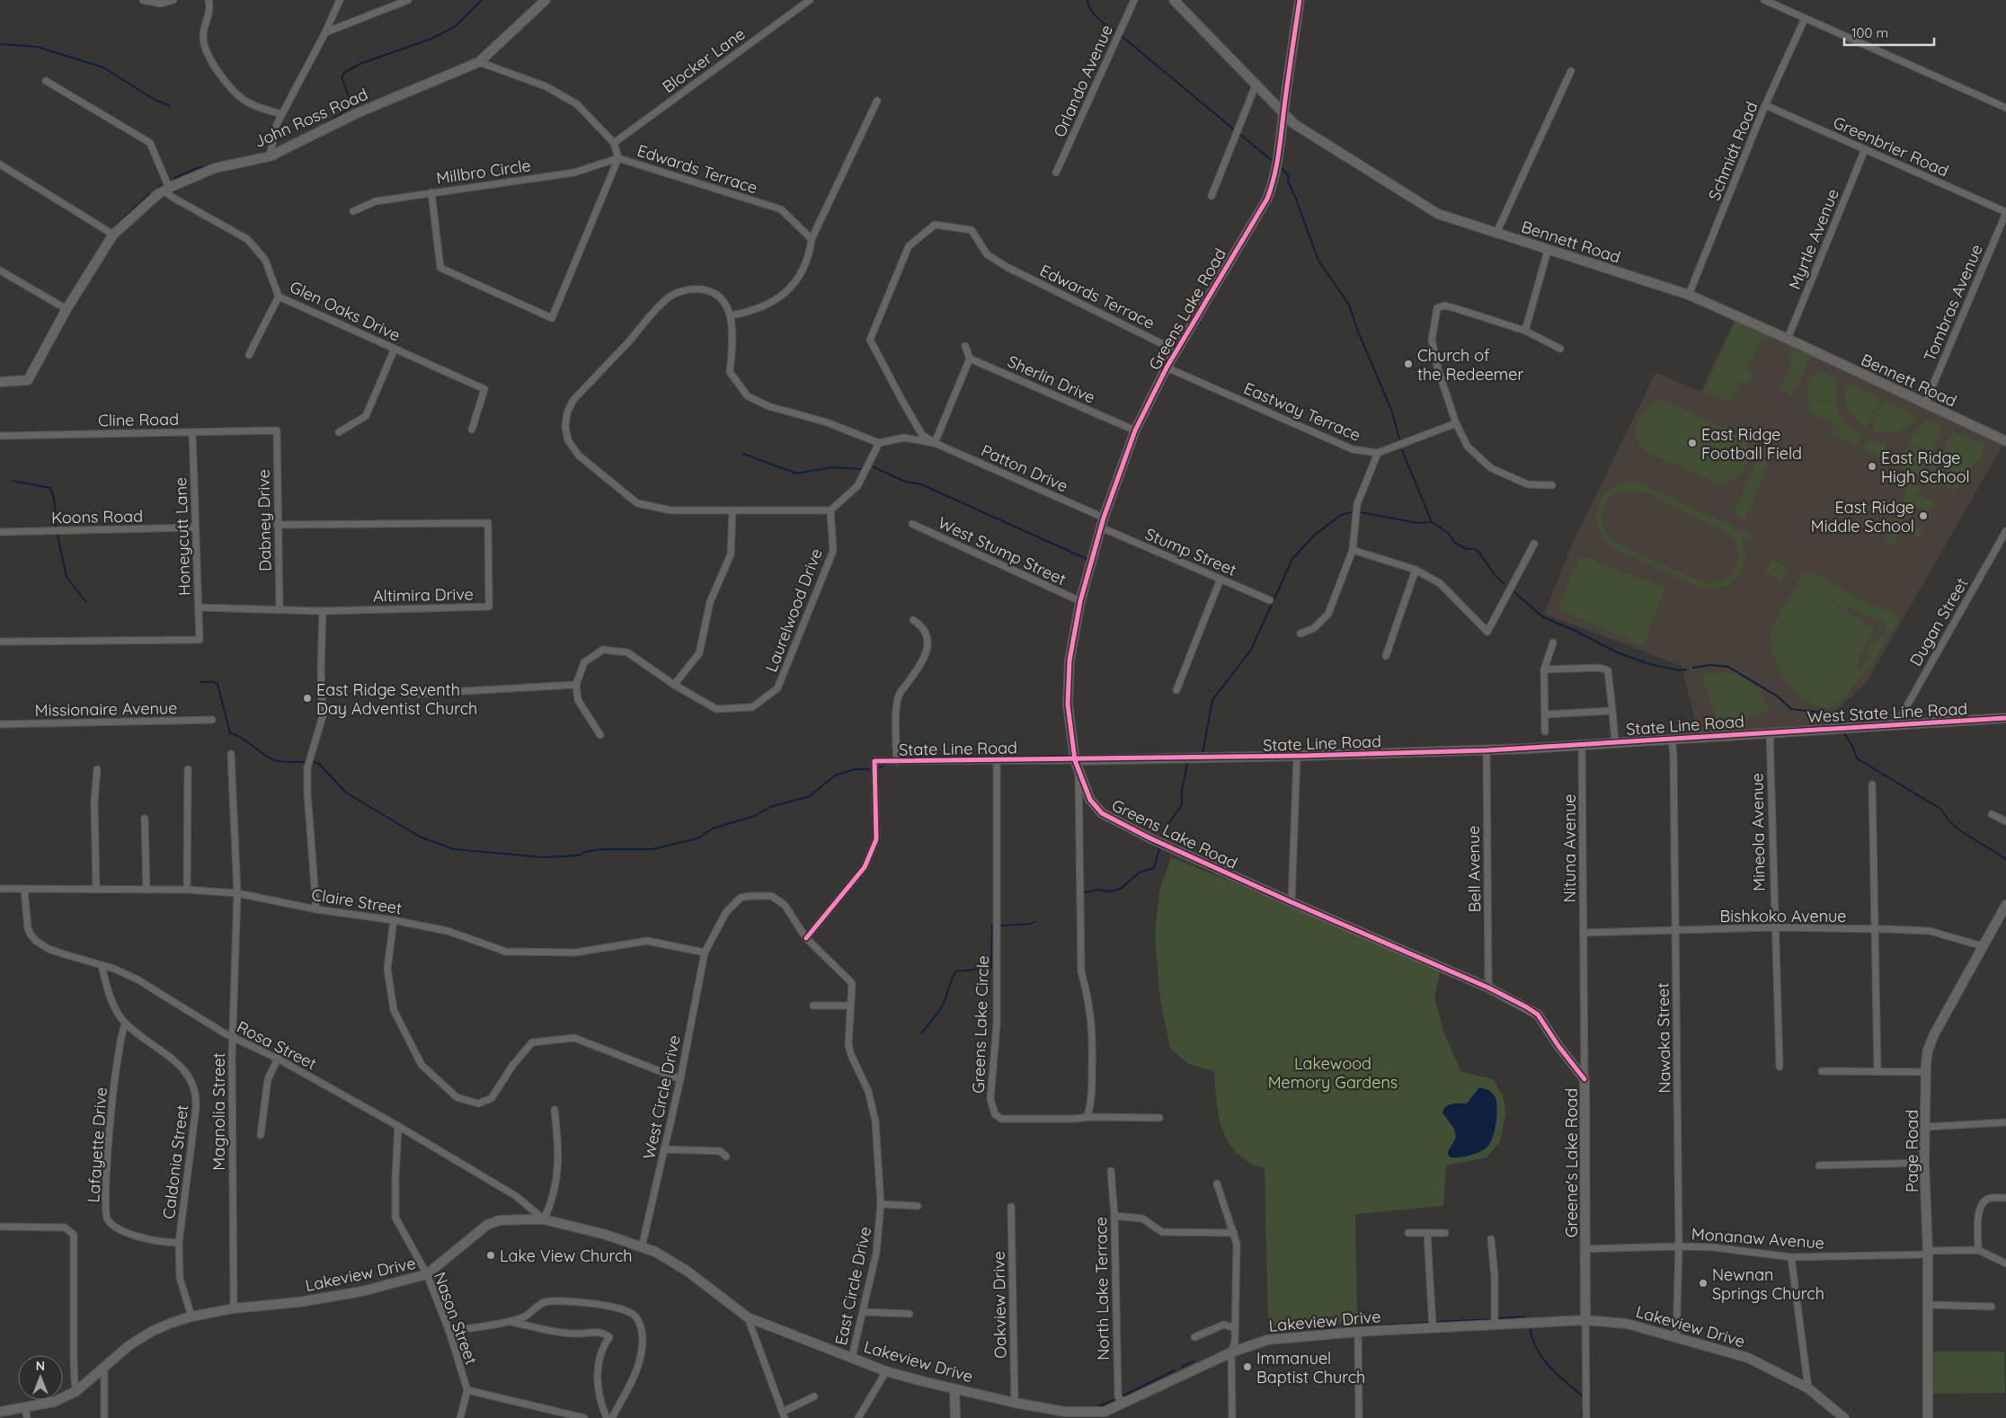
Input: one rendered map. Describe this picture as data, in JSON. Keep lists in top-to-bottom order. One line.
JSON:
{"streets":{"street":["Blocker Lane","Orlando Avenue","John Ross Road","Greenbrier Road","Schmidt Road","Edwards Terrace","Millbro Circle","Myrtle Avenue","Bennett Road","Tombras Avenue","Greens Lake Road","Glen Oaks Drive","Sherlin Drive","Eastway Terrace","Cline Road","Patton Drive","Koons Road","Dabney Drive","Honeycutt Lane","West Stump Street","Stump Street","Altimira Drive","Laurelwood Drive","Dugan Street","Missionaire Avenue","West State Line Road","State Line Road","Mineola Avenue","Nituna Avenue","Bell Avenue","Claire Street","Bishkoko Avenue","Greens Lake Circle","Nawaka Street","Rosa Street","West Circle Drive","Magnolia Street","Lafayette Drive","Page Road","Caldonia Street","Greene's Lake Road","Monanaw Avenue","Lakeview Drive","East Circle Drive","North Lake Terrace","Oakview Drive","Nason Street"]},"crossings":[["Blocker Lane","Edwards Terrace"],["John Ross Road","Edwards Terrace"],["John Ross Road","Glen Oaks Drive"],["Greenbrier Road","Schmidt Road"],["Greenbrier Road","Myrtle Avenue"],["Greenbrier Road","Tombras Avenue"],["Schmidt Road","Bennett Road"],["Edwards Terrace","Millbro Circle"],["Edwards Terrace","Greens Lake Road"],["Edwards Terrace","Patton Drive"],["Myrtle Avenue","Bennett Road"],["Bennett Road","Tombras Avenue"],["Bennett Road","Greens Lake Road"],["Greens Lake Road","Sherlin Drive"],["Greens Lake Road","Eastway Terrace"],["Greens Lake Road","Patton Drive"],["Greens Lake Road","West Stump Street"],["Greens Lake Road","Stump Street"],["Greens Lake Road","State Line Road"],["Greens Lake Road","Bell Avenue"],["Greens Lake Road","Greene's Lake Road"],["Cline Road","Dabney Drive"],["Cline Road","Honeycutt Lane"],["Koons Road","Honeycutt Lane"],["Dabney Drive","Altimira Drive"],["Honeycutt Lane","Altimira Drive"],["Dugan Street","West State Line Road"],["West State Line Road","State Line Road"],["West State Line Road","Mineola Avenue"],["State Line Road","Mineola Avenue"],["State Line Road","Nituna Avenue"],["State Line Road","Bell Avenue"],["State Line Road","Greens Lake Circle"],["State Line Road","Nawaka Street"],["State Line Road","East Circle Drive"],["Mineola Avenue","Bishkoko Avenue"],["Nituna Avenue","Bishkoko Avenue"],["Nituna Avenue","Greene's Lake Road"],["Claire Street","Rosa Street"],["Claire Street","West Circle Drive"],["Claire Street","Magnolia Street"],["Claire Street","East Circle Drive"],["Bishkoko Avenue","Nawaka Street"],["Bishkoko Avenue","Page Road"],["Nawaka Street","Monanaw Avenue"],["Nawaka Street","Lakeview Drive"],["Rosa Street","Magnolia Street"],["Rosa Street","Caldonia Street"],["Rosa Street","Lakeview Drive"],["Rosa Street","Nason Street"],["West Circle Drive","Lakeview Drive"],["West Circle Drive","East Circle Drive"],["Magnolia Street","Lakeview Drive"],["Lafayette Drive","Caldonia Street"],["Page Road","Monanaw Avenue"],["Caldonia Street","Lakeview Drive"],["Greene's Lake Road","Monanaw Avenue"],["Greene's Lake Road","Lakeview Drive"],["Lakeview Drive","East Circle Drive"],["Lakeview Drive","North Lake Terrace"],["Lakeview Drive","Oakview Drive"],["Lakeview Drive","Nason Street"]],"parks":["Lakewood Memory Gardens"],"places":["Church of the Redeemer","East Ridge Football Field","East Ridge High School","East Ridge Middle School","East Ridge Seventh Day Adventist Church","Lake View Church","Newnan Springs Church","Immanuel Baptist Church"],"scale_bar":"100 m","north":"top"}
